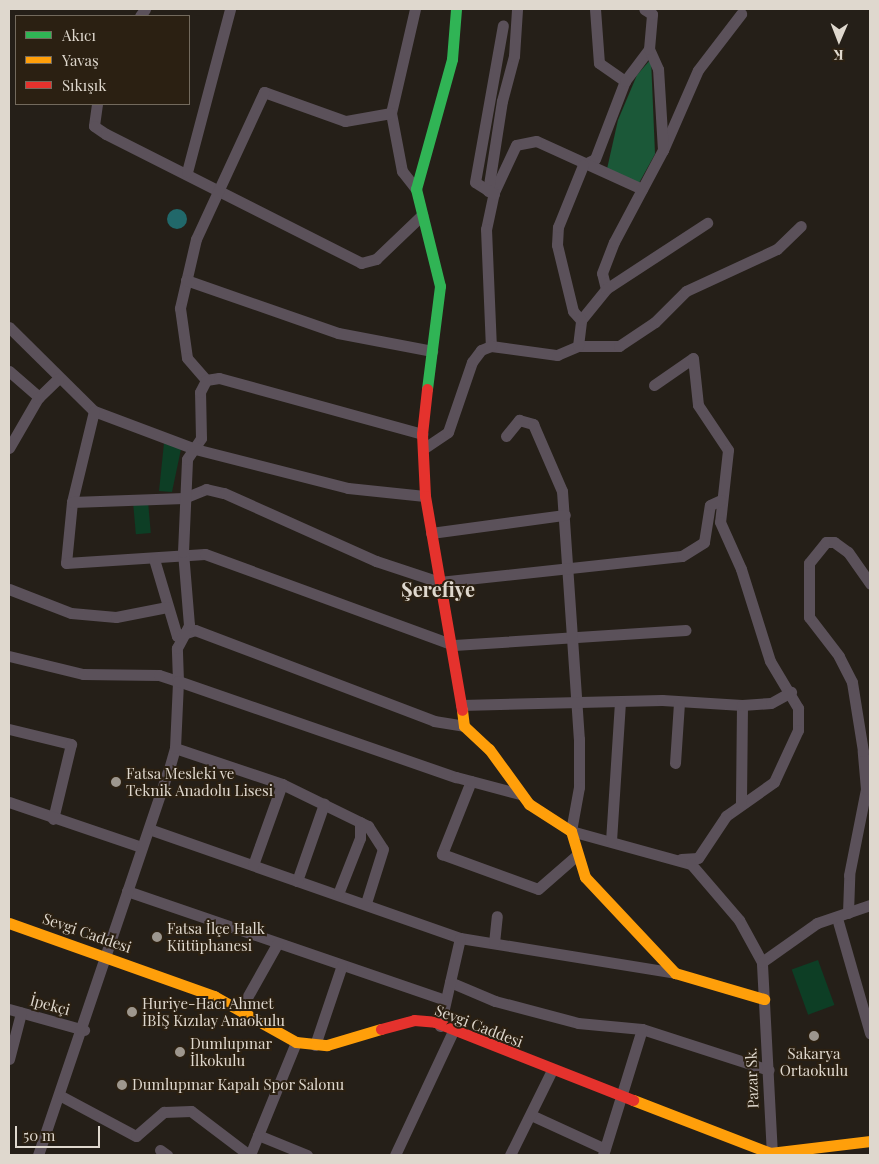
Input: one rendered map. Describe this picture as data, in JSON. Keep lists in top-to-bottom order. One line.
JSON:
{"streets":{"street":["Sevgi Caddesi","İpekçi","Pazar Sk."]},"crossings":[["Sevgi Caddesi","Pazar Sk."]],"districts":["Şerefiye"],"places":["Fatsa Mesleki ve Teknik Anadolu Lisesi","Fatsa İlçe Halk Kütüphanesi","Huriye-Hacı Ahmet İBİŞ Kızılay Anaokulu","Sakarya Ortaokulu","Dumlupınar İlkokulu","Dumlupınar Kapalı Spor Salonu"],"legend":["Akıcı","Yavaş","Sıkışık"],"scale_bar":"50 m","north":"bottom"}
